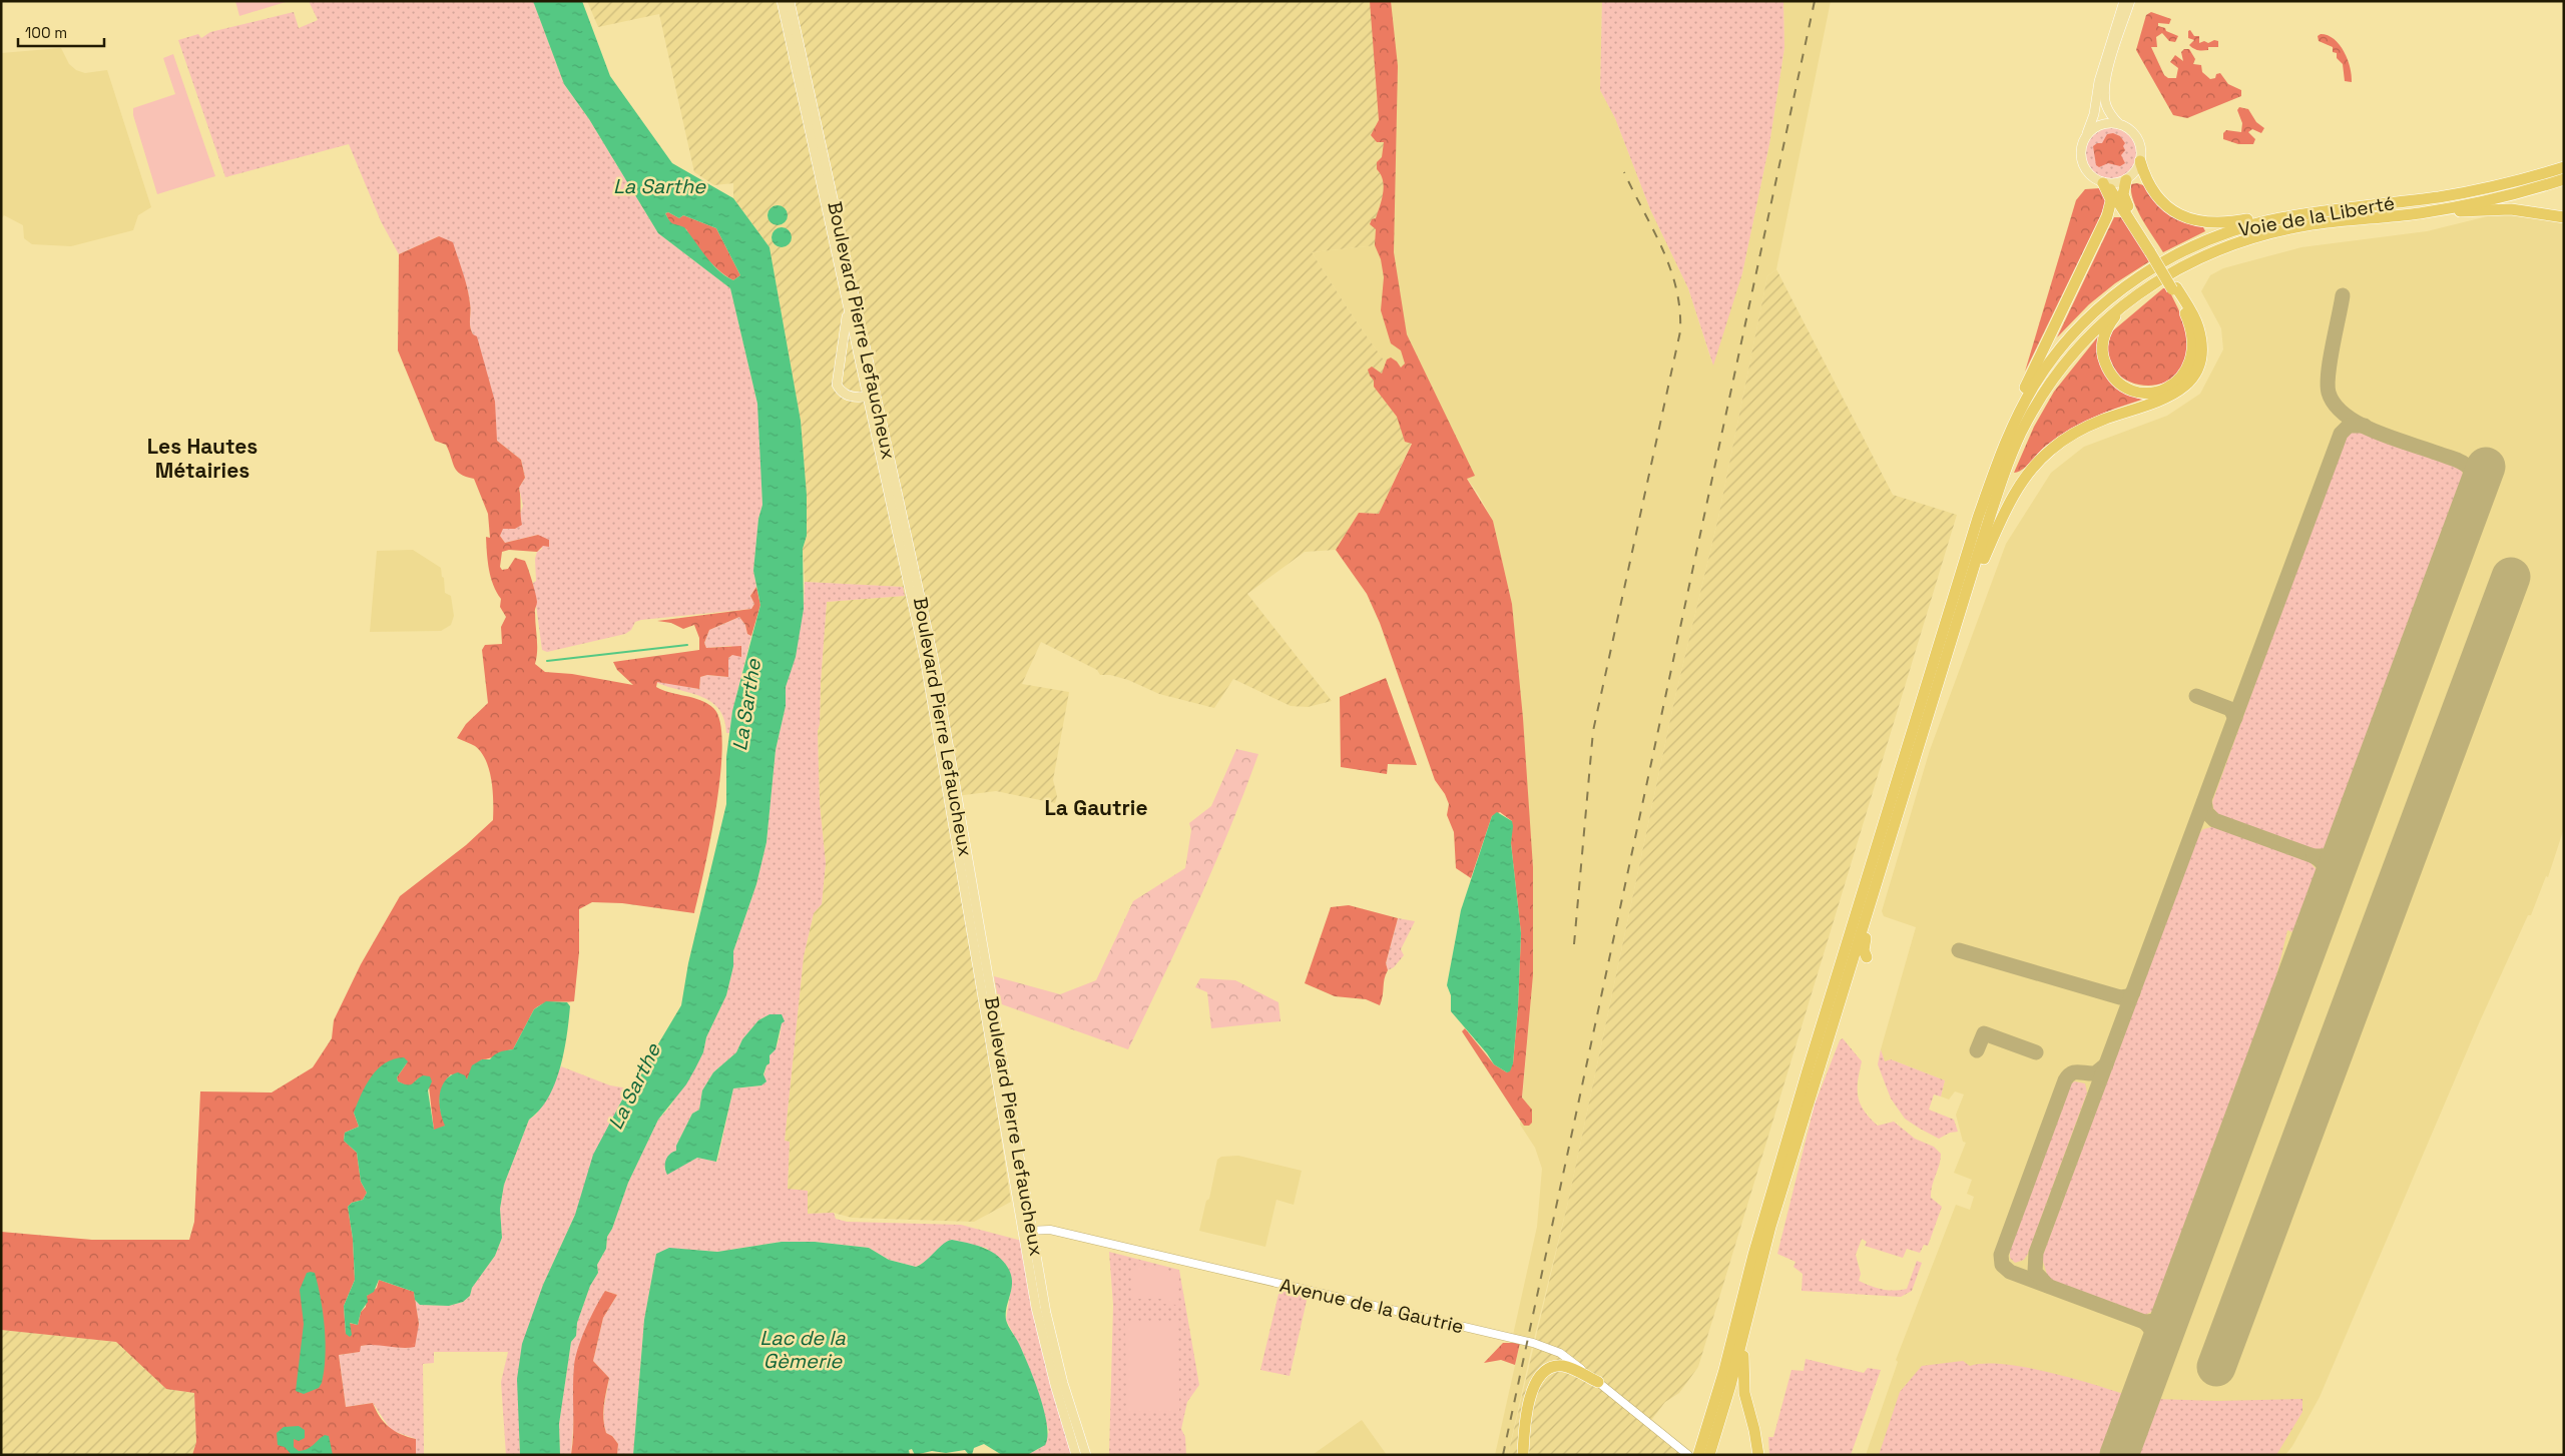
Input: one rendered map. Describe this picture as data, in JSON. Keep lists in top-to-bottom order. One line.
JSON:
{"streets":{"highway":["Voie de la Liberté"],"main road":["Boulevard Pierre Lefaucheux"],"street":["Avenue de la Gautrie"]},"crossings":[["Boulevard Pierre Lefaucheux","Avenue de la Gautrie"]],"districts":["Les Hautes Métairies","La Gautrie"],"water":["La Sarthe","Lac de la Gèmerie"],"scale_bar":"100 m"}
